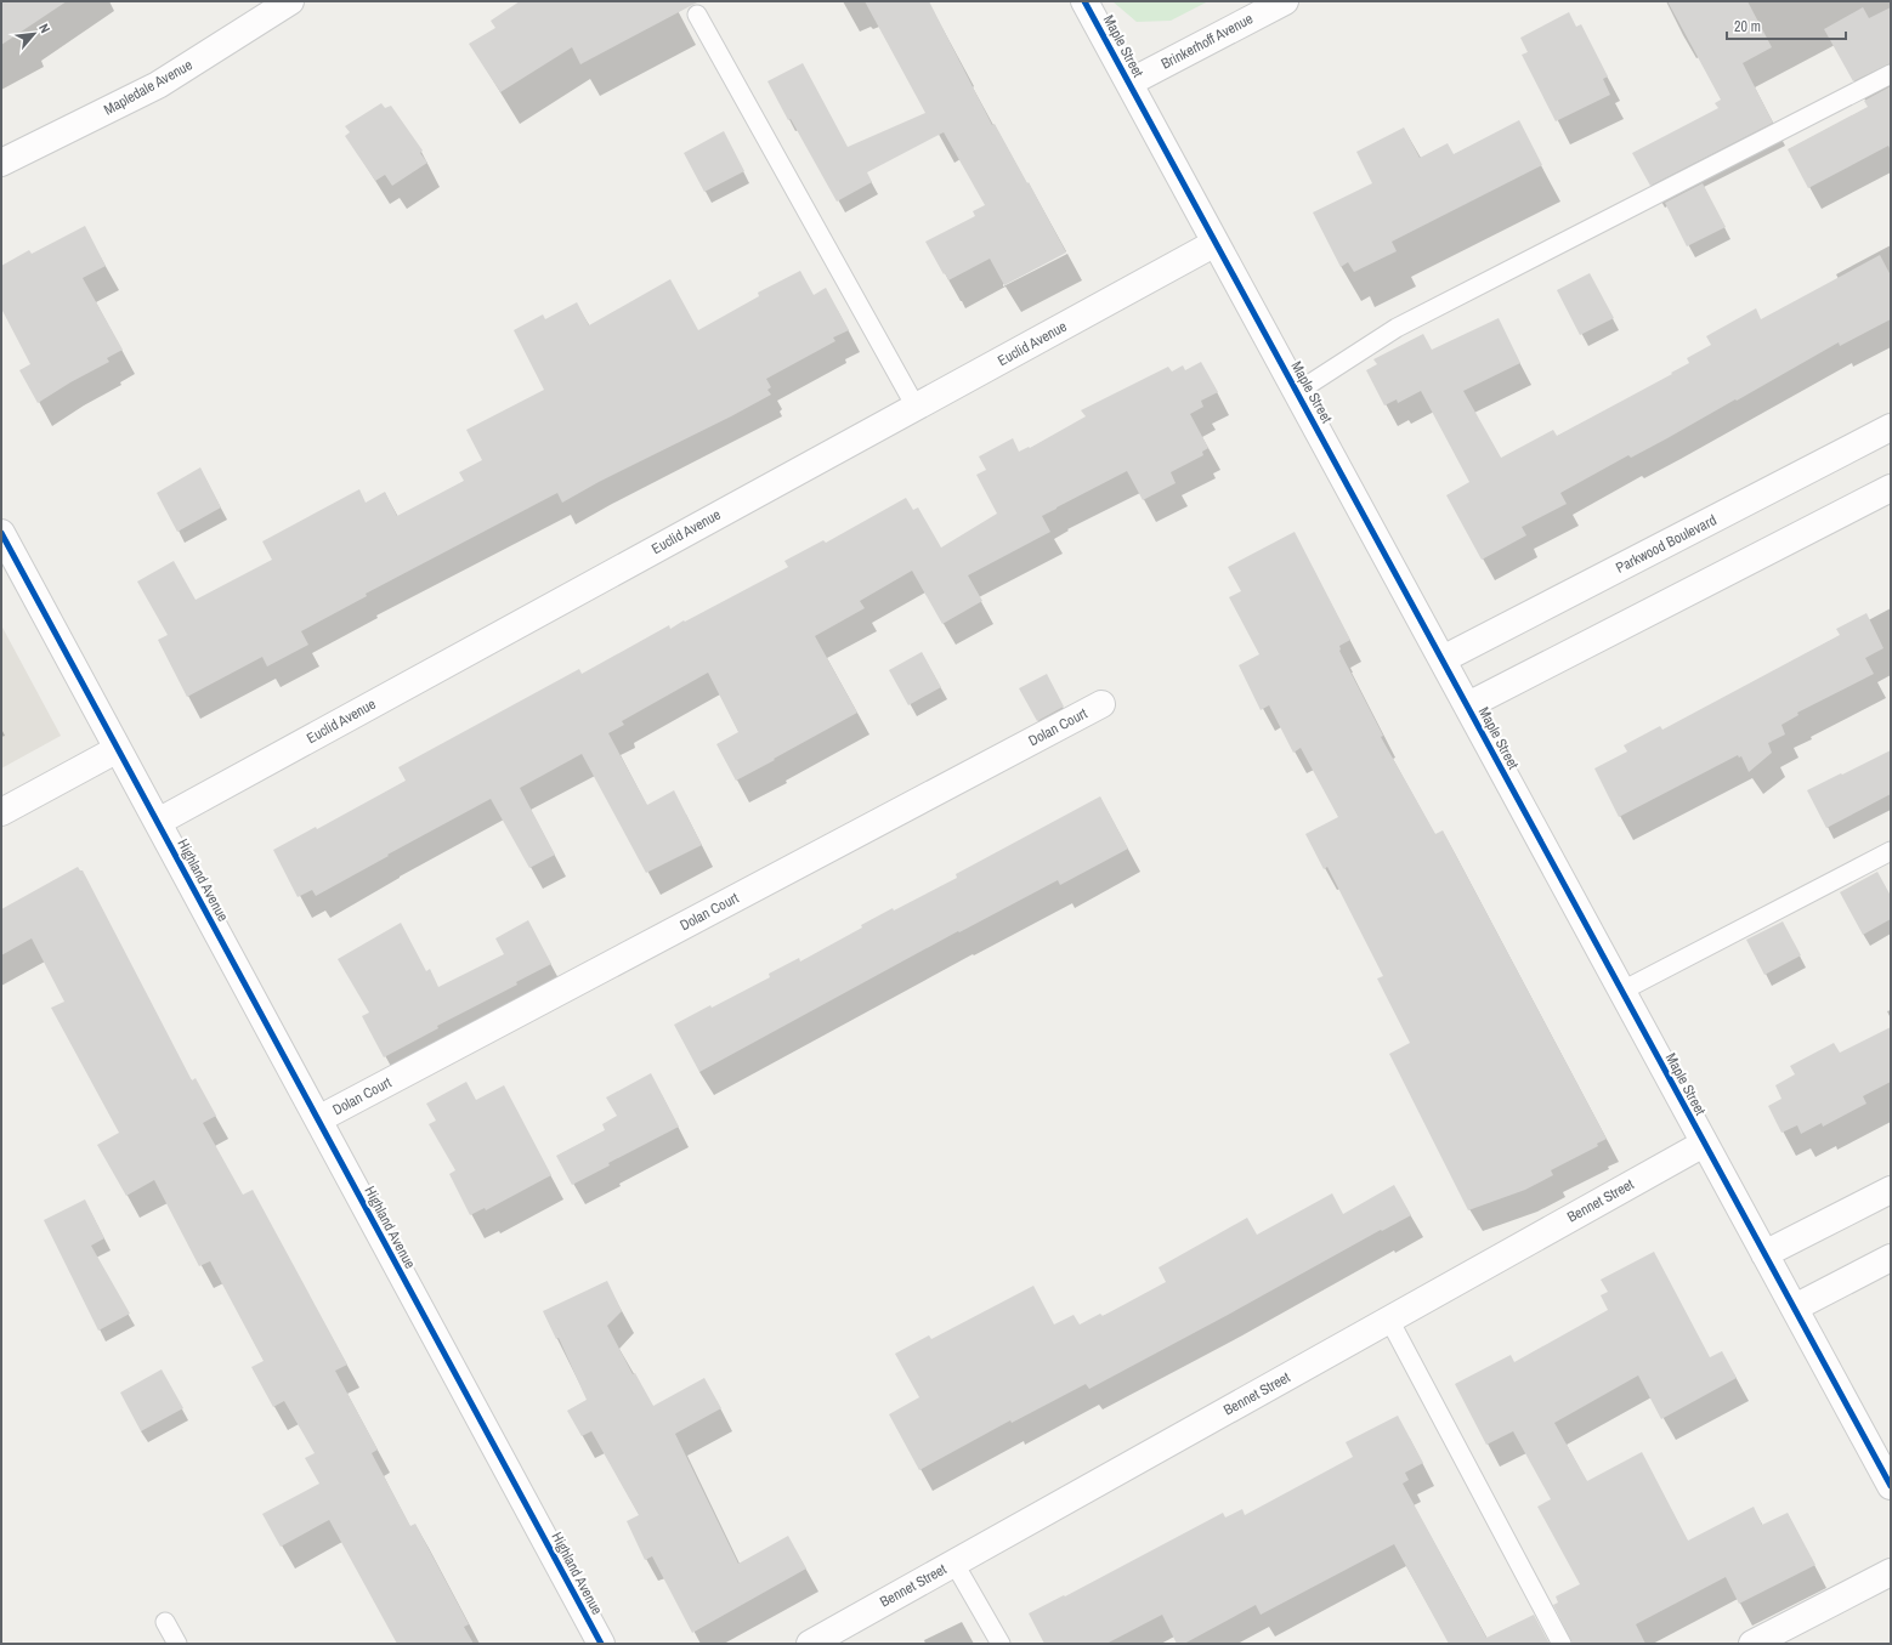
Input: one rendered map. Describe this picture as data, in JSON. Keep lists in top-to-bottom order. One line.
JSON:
{"streets":{"street":["Brinkerhoff Avenue","Maple Street","Mapledale Avenue","Euclid Avenue","Parkwood Boulevard","Dolan Court","Highland Avenue","Bennet Street"]},"crossings":[["Brinkerhoff Avenue","Maple Street"],["Maple Street","Euclid Avenue"],["Maple Street","Parkwood Boulevard"],["Maple Street","Bennet Street"],["Euclid Avenue","Highland Avenue"],["Dolan Court","Highland Avenue"]],"scale_bar":"20 m","north":"top right"}
